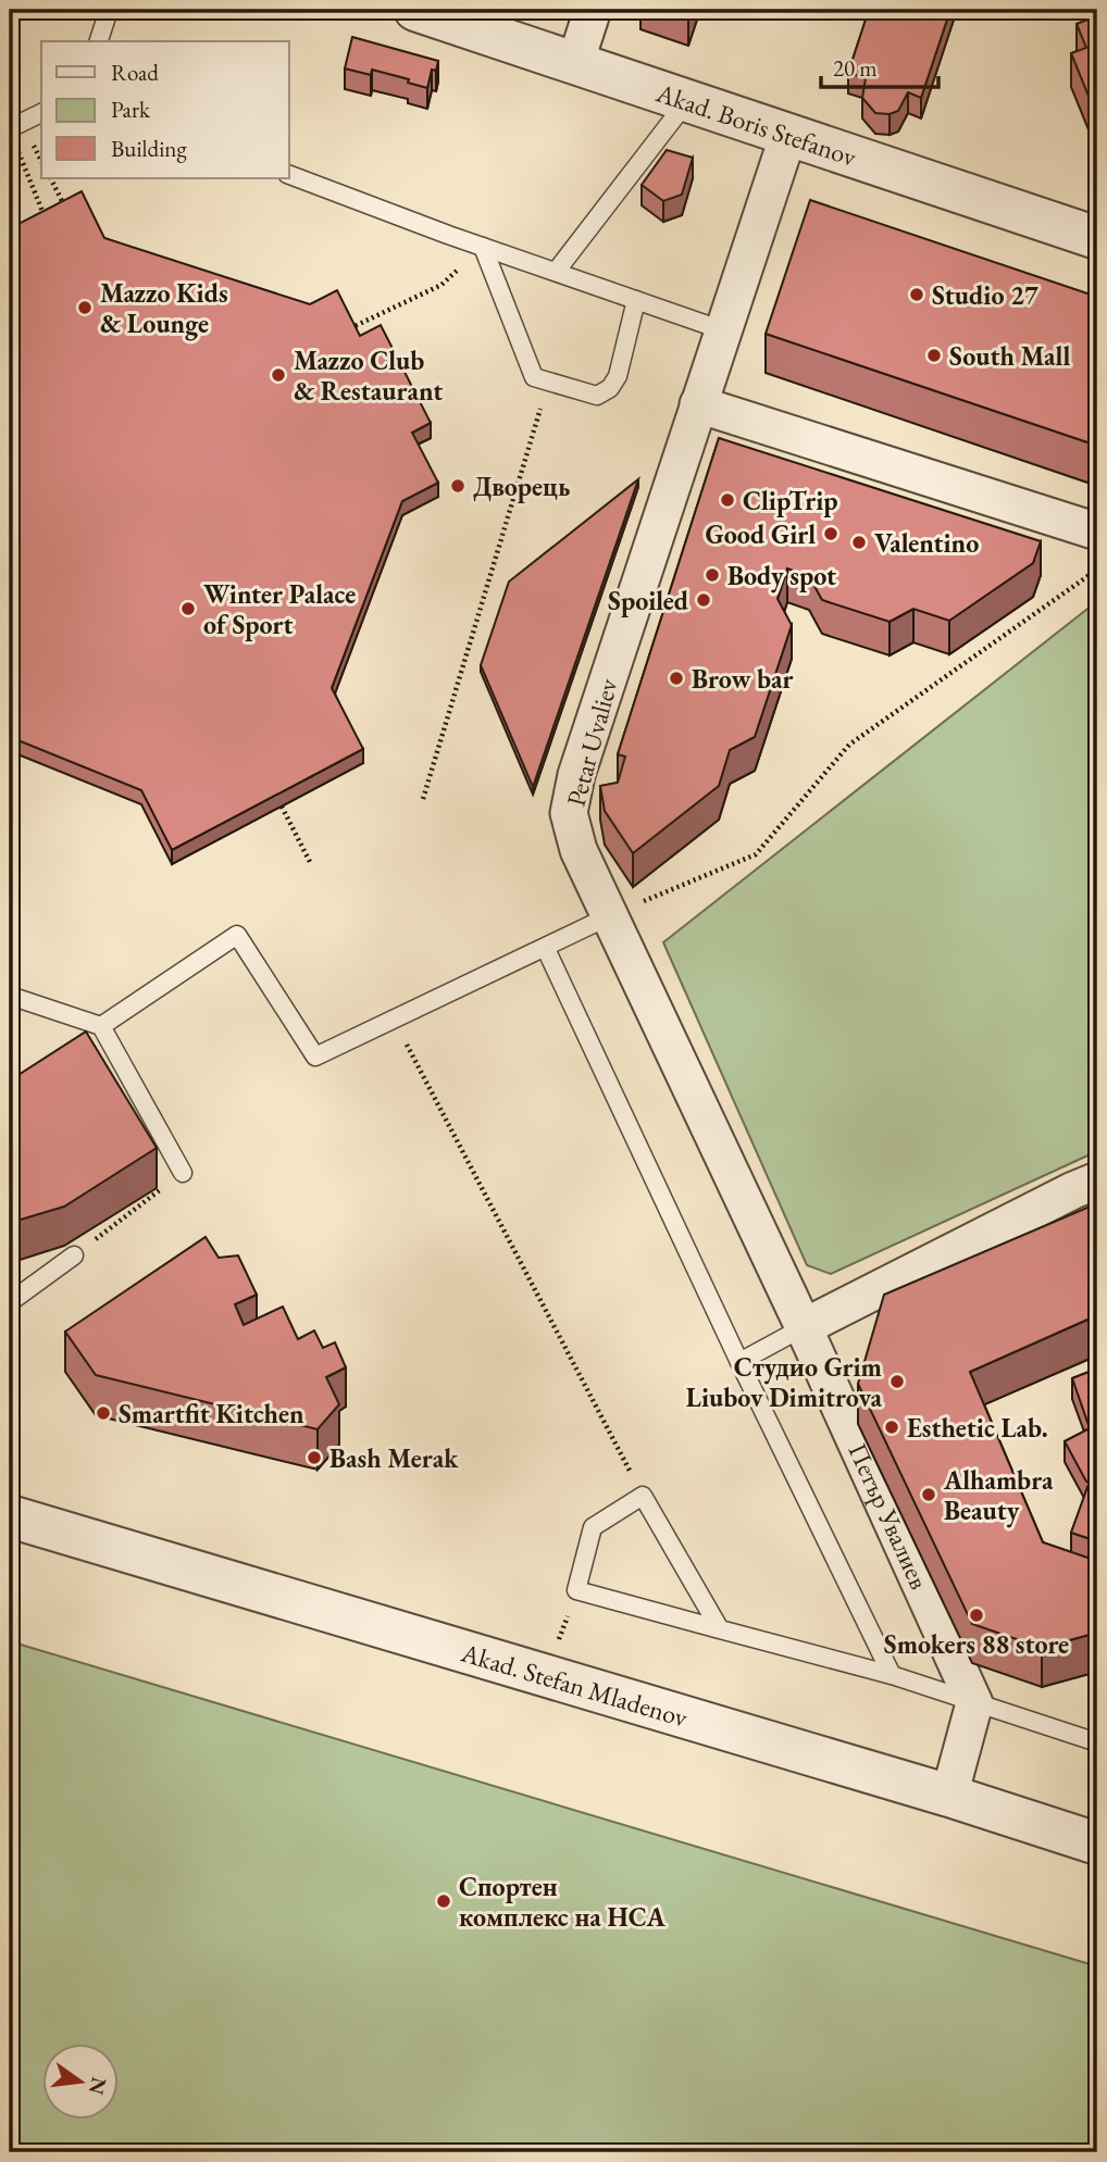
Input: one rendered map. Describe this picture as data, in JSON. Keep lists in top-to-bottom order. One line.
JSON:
{"streets":{"street":["Akad. Boris Stefanov","Petar Uvaliev","Петър Увалиев","Akad. Stefan Mladenov"]},"crossings":[["Akad. Boris Stefanov","Petar Uvaliev"],["Petar Uvaliev","Петър Увалиев"]],"places":["Studio 27","Mazzo Kids & Lounge","South Mall","Mazzo Club & Restaurant","Дворець","ClipTrip","Good Girl","Valentino","Body spot","Spoiled","Winter Palace of Sport","Brow bar","Студио Grim Liubov Dimitrova","Smartfit Kitchen","Esthetic Lab.","Bash Merak","Alhambra Beauty","Smokers 88 store","Спортен комплекс на НСА"],"legend":["Road","Park","Building"],"scale_bar":"20 m","north":"right"}
